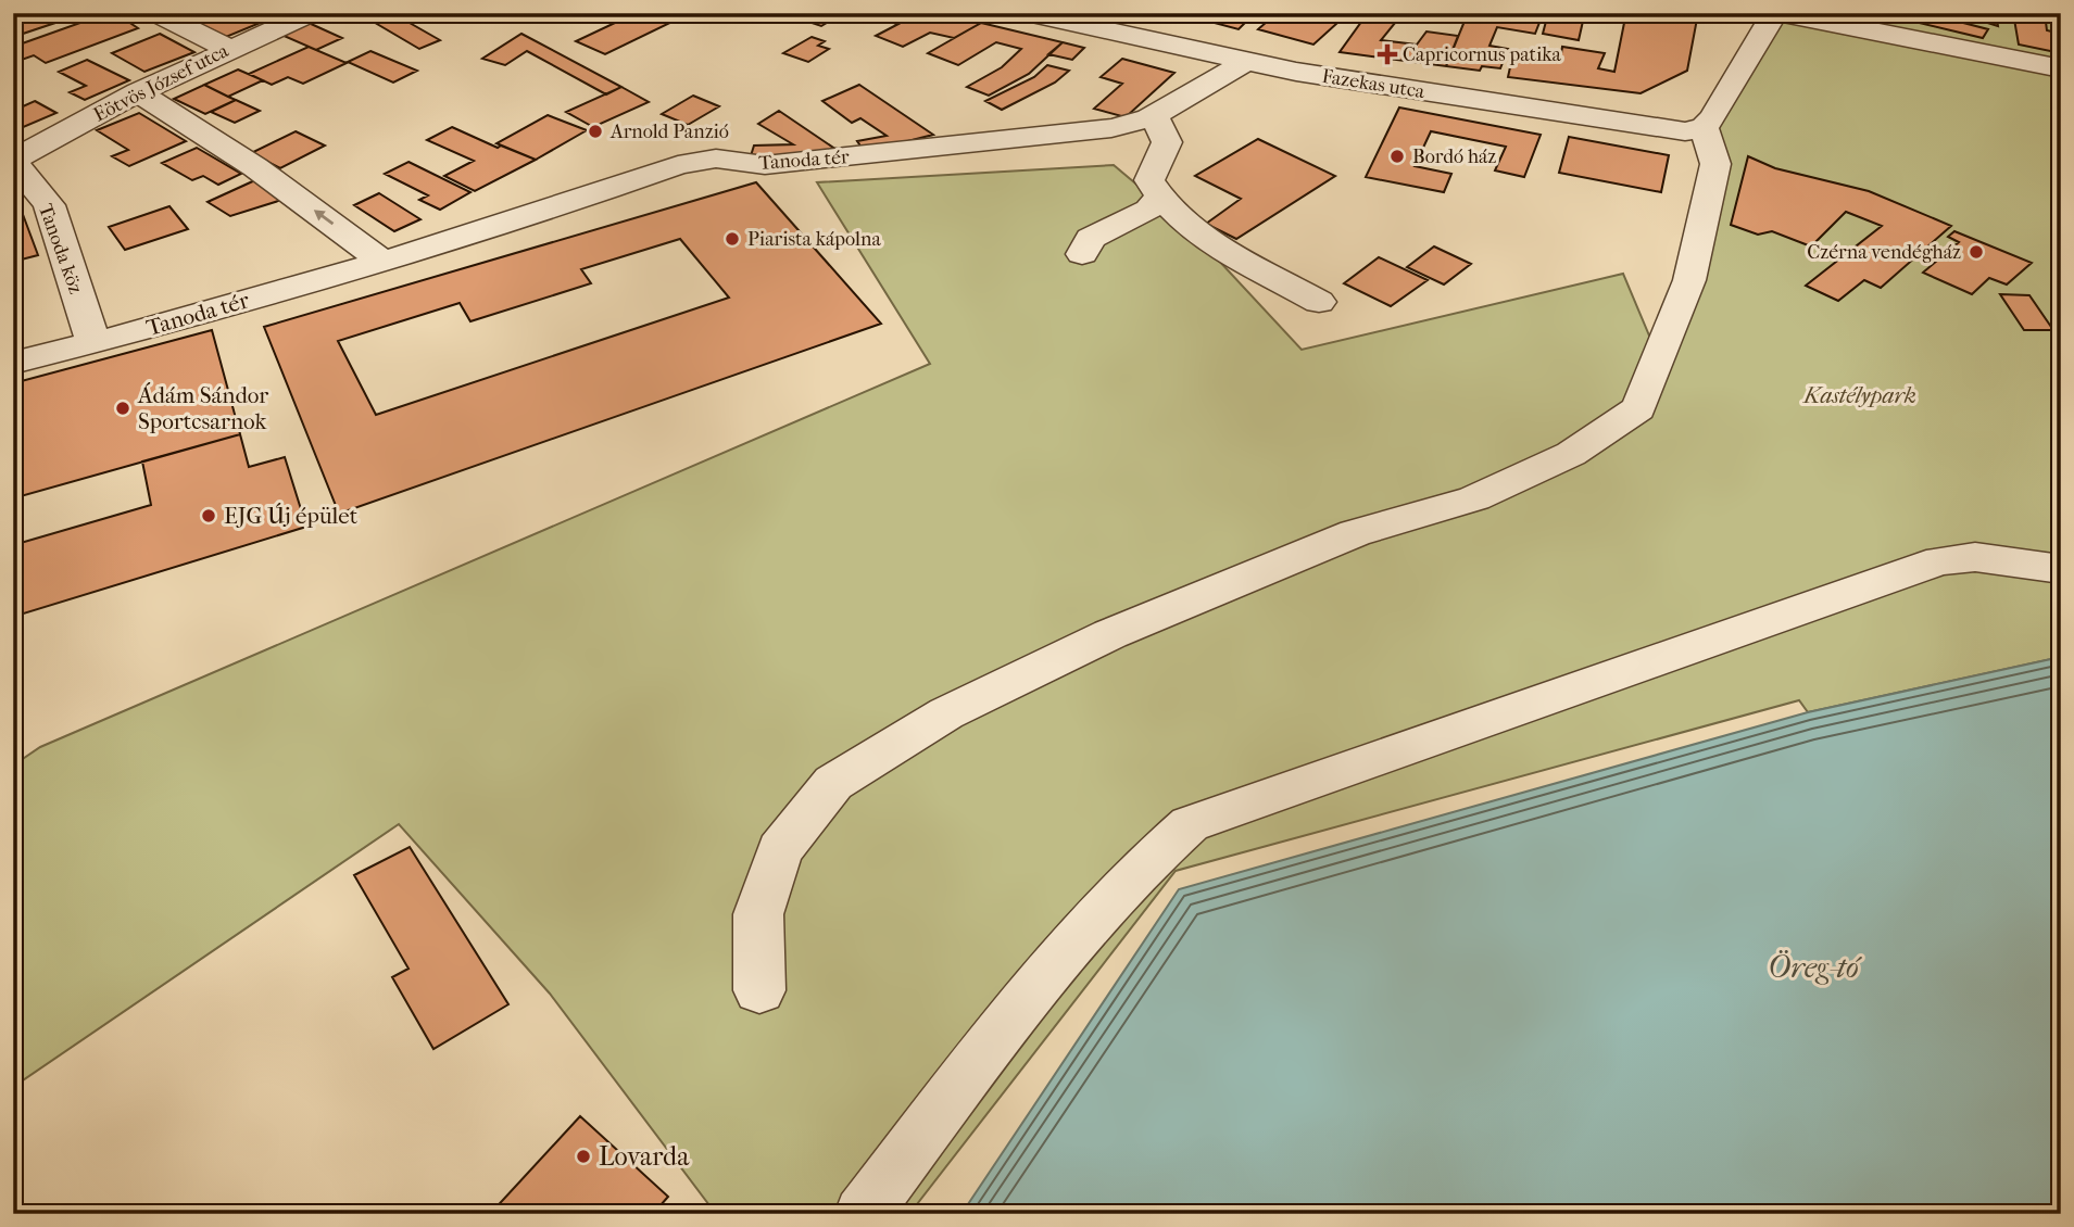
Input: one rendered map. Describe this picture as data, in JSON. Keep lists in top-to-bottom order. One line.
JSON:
{"streets":{"street":["Eötvös József utca","Fazekas utca","Tanoda tér","Tanoda köz"]},"crossings":[["Eötvös József utca","Tanoda köz"],["Fazekas utca","Tanoda tér"],["Tanoda tér","Tanoda köz"]],"water":["Öreg-tó"],"parks":["Kastélypark"],"places":{"health":["Capricornus patika"],"other":["Arnold Panzió","Bordó ház","Piarista kápolna","Czérna vendégház","Ádám Sándor Sportcsarnok","EJG Új épület","Lovarda"]}}
